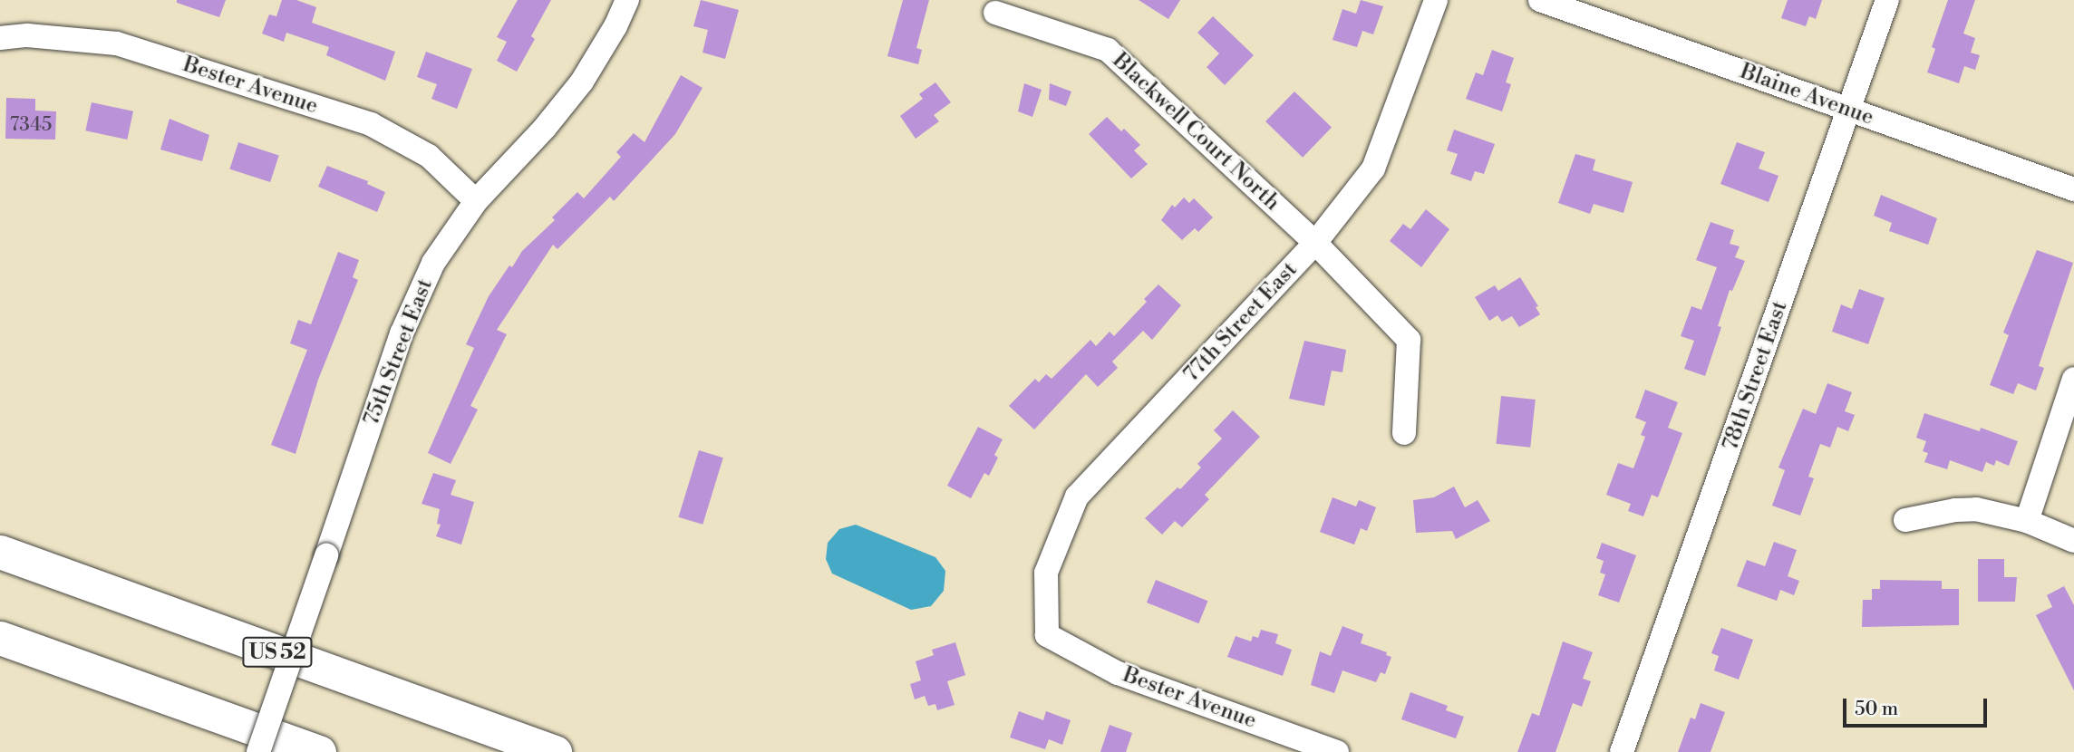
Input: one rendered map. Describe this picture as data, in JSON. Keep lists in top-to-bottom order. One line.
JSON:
{"streets":{"highway":["US 52"],"street":["Bester Avenue","Blaine Avenue","Blackwell Court North","77th Street East","75th Street East","78th Street East"]},"crossings":[["Bester Avenue","77th Street East"],["Bester Avenue","75th Street East"],["Blaine Avenue","78th Street East"],["Blackwell Court North","77th Street East"]],"house_numbers":["7345"],"scale_bar":"50 m"}
